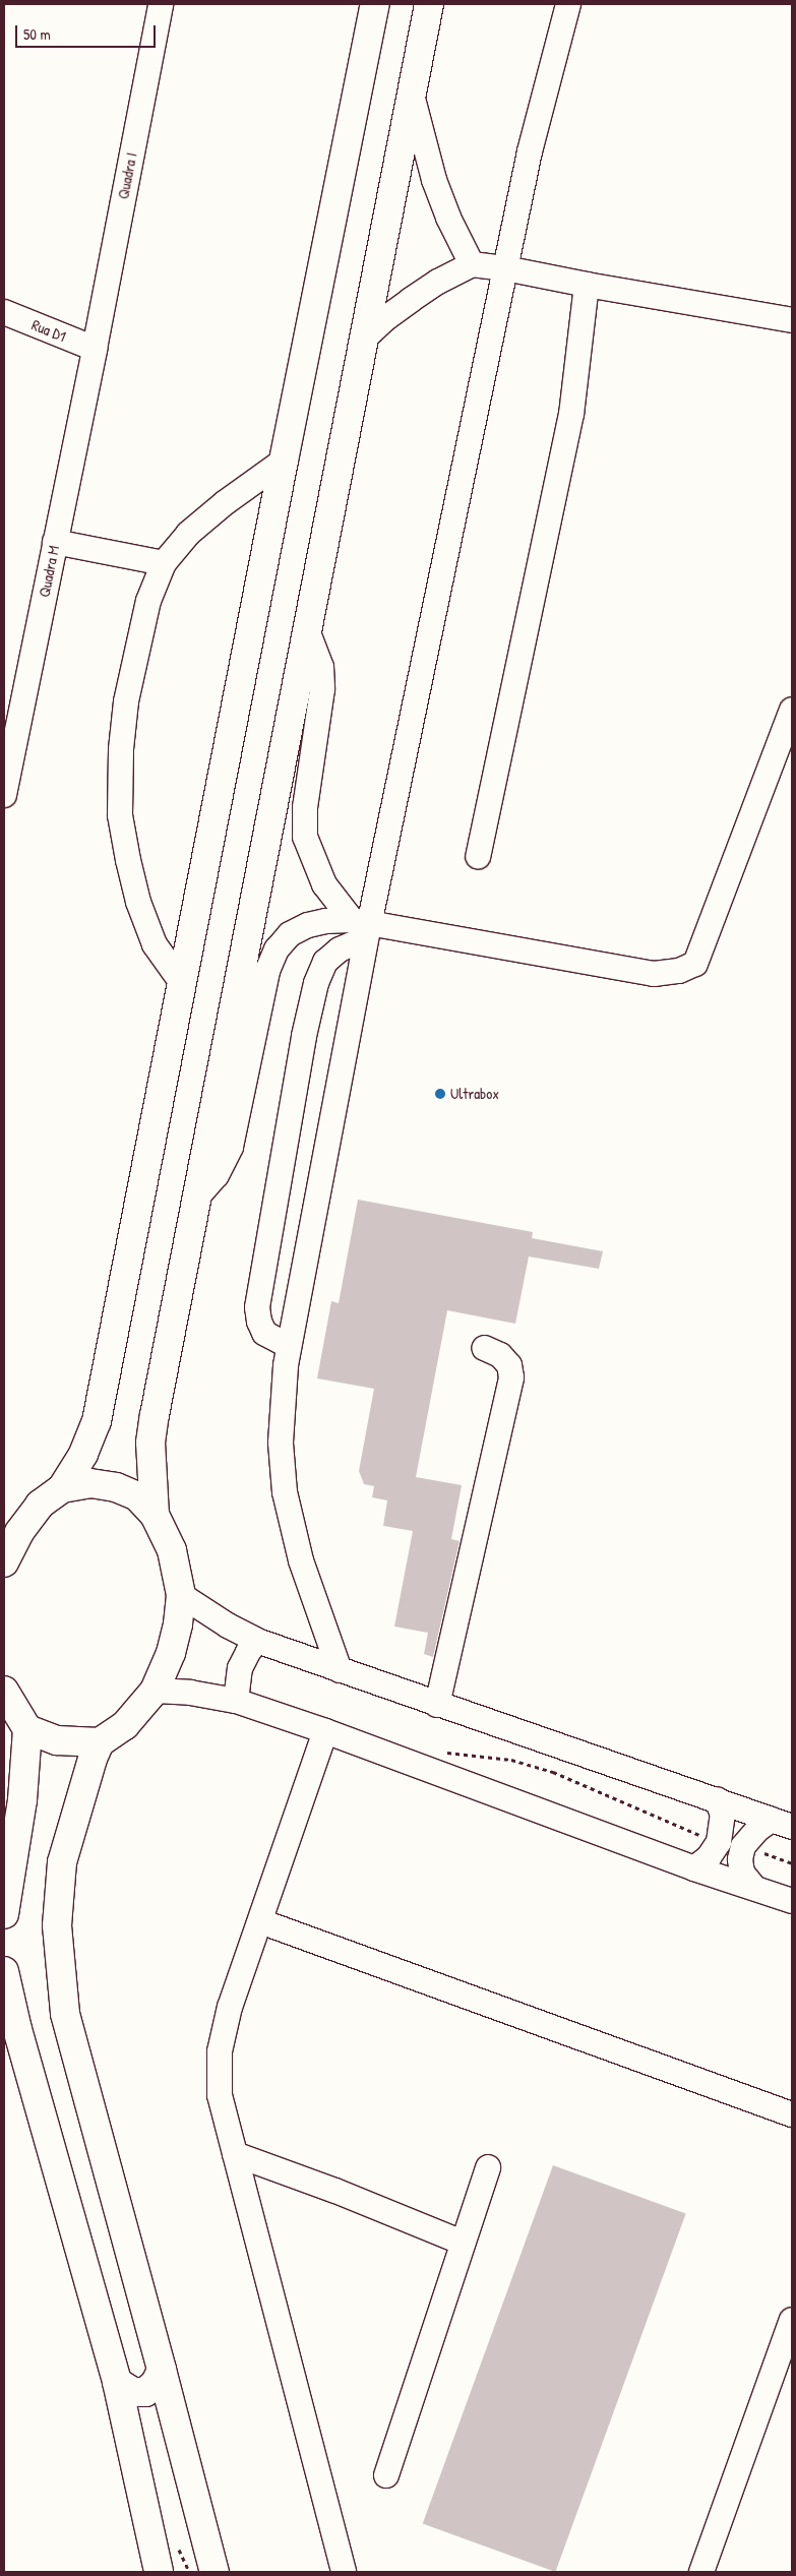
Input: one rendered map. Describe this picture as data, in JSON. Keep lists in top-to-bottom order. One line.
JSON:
{"streets":{"street":["Quadra I","Rua D1","Quadra M"]},"crossings":[["Quadra I","Rua D1"],["Quadra I","Quadra M"],["Rua D1","Quadra M"]],"places":["Ultrabox"],"scale_bar":"50 m"}
